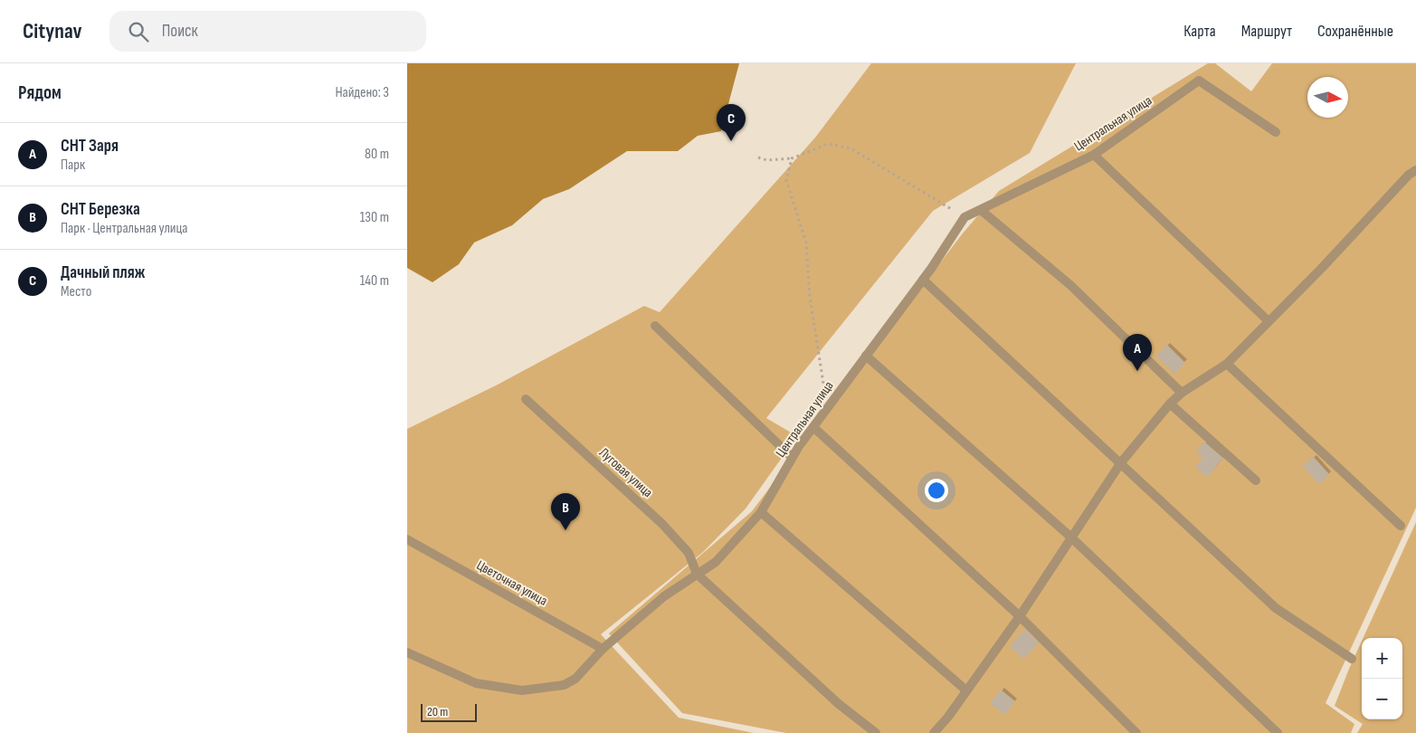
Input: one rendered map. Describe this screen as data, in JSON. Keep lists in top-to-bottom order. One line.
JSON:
{"streets":{"street":["Центральная улица","Луговая улица","Цветочная улица"]},"crossings":[["Центральная улица","Луговая улица"],["Центральная улица","Цветочная улица"]],"scale_bar":"20 m","north":"right","page":{"header":"Citynav","search":"Поиск","nav":["Карта","Маршрут","Сохранённые"],"heading":["Рядом","Найдено: 3"],"pins":["C","A","B"],"list":[{"mark":"A","name":"СНТ Заря","note":"Парк","value":"80 m"},{"mark":"B","name":"СНТ Березка","note":"Парк · Центральная улица","value":"130 m"},{"mark":"C","name":"Дачный пляж","note":"Место","value":"140 m"}],"map_buttons":["+","−"],"scale":"20 m"}}
